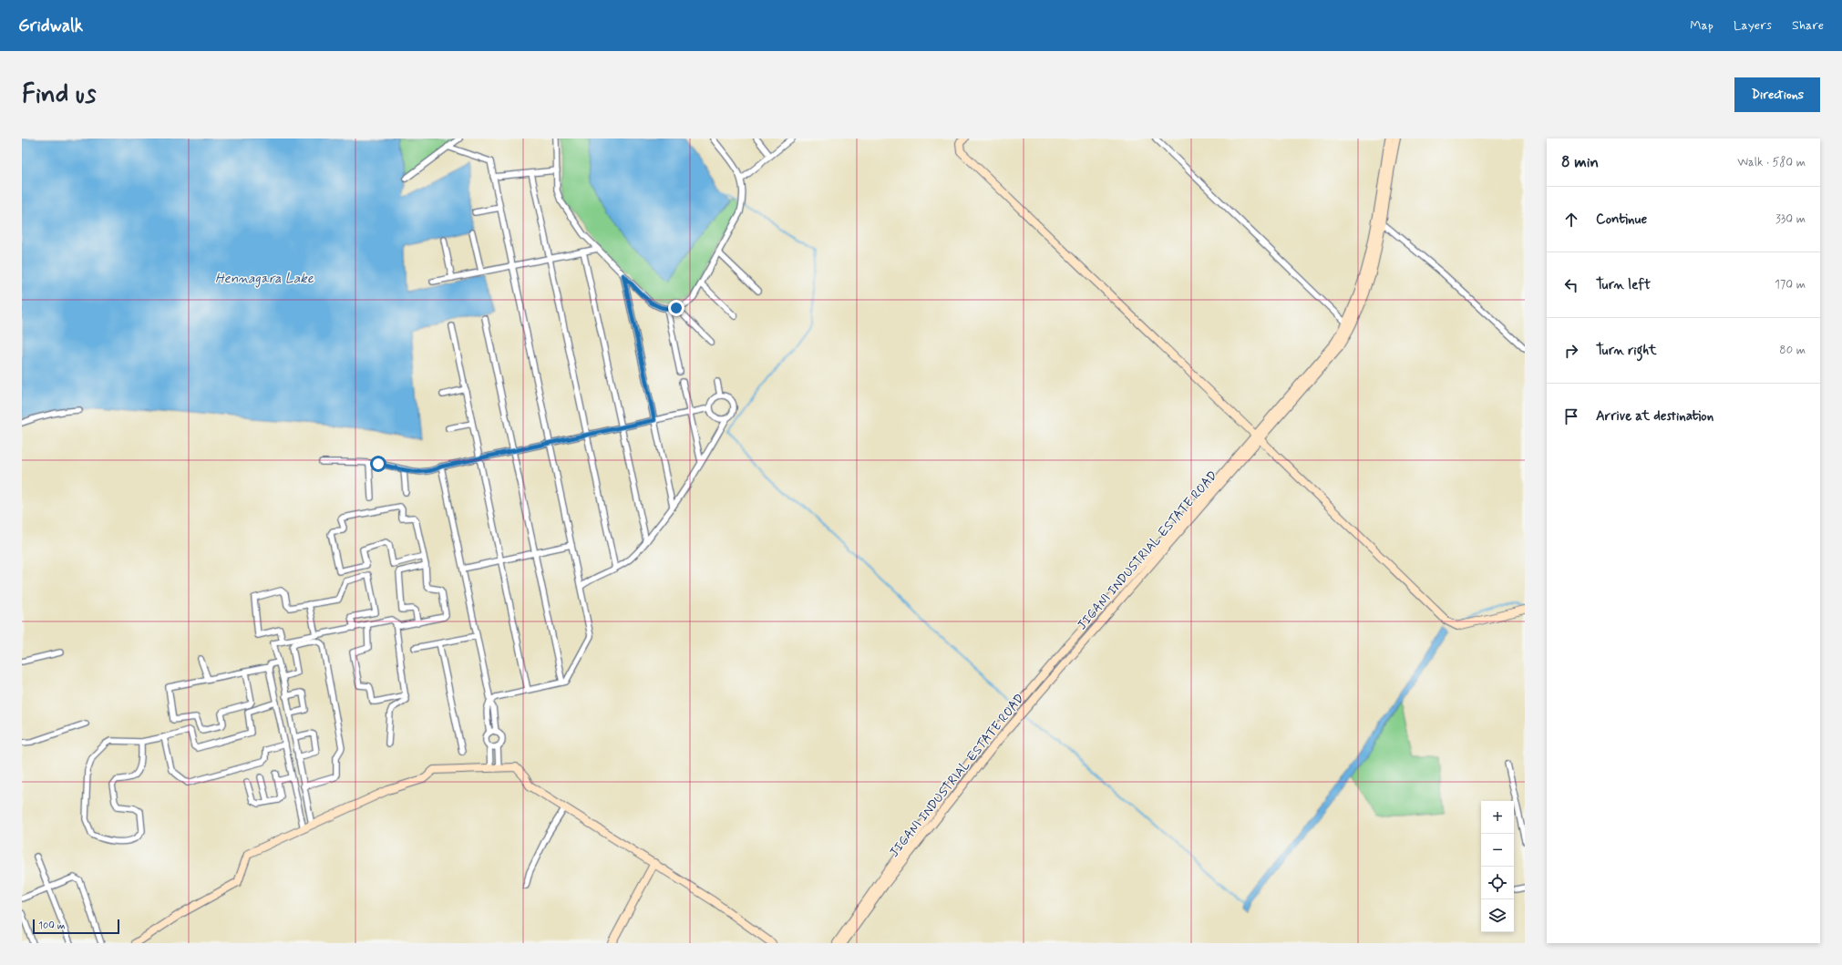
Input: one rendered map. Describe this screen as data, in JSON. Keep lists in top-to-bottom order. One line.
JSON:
{"streets":{"main road":["JIGANI INDUSTRIAL ESTATE ROAD"]},"water":["Hennagara Lake"],"scale_bar":"100 m","page":{"header":"Gridwalk","nav":["Map","Layers","Share"],"buttons":"Directions","title":"Find us","heading":["8 min","Walk · 580 m"],"list":[["Continue","330 m"],["Turn left","170 m"],["Turn right","80 m"],"Arrive at destination"],"map_buttons":["+","−"],"scale":"100 m"}}
